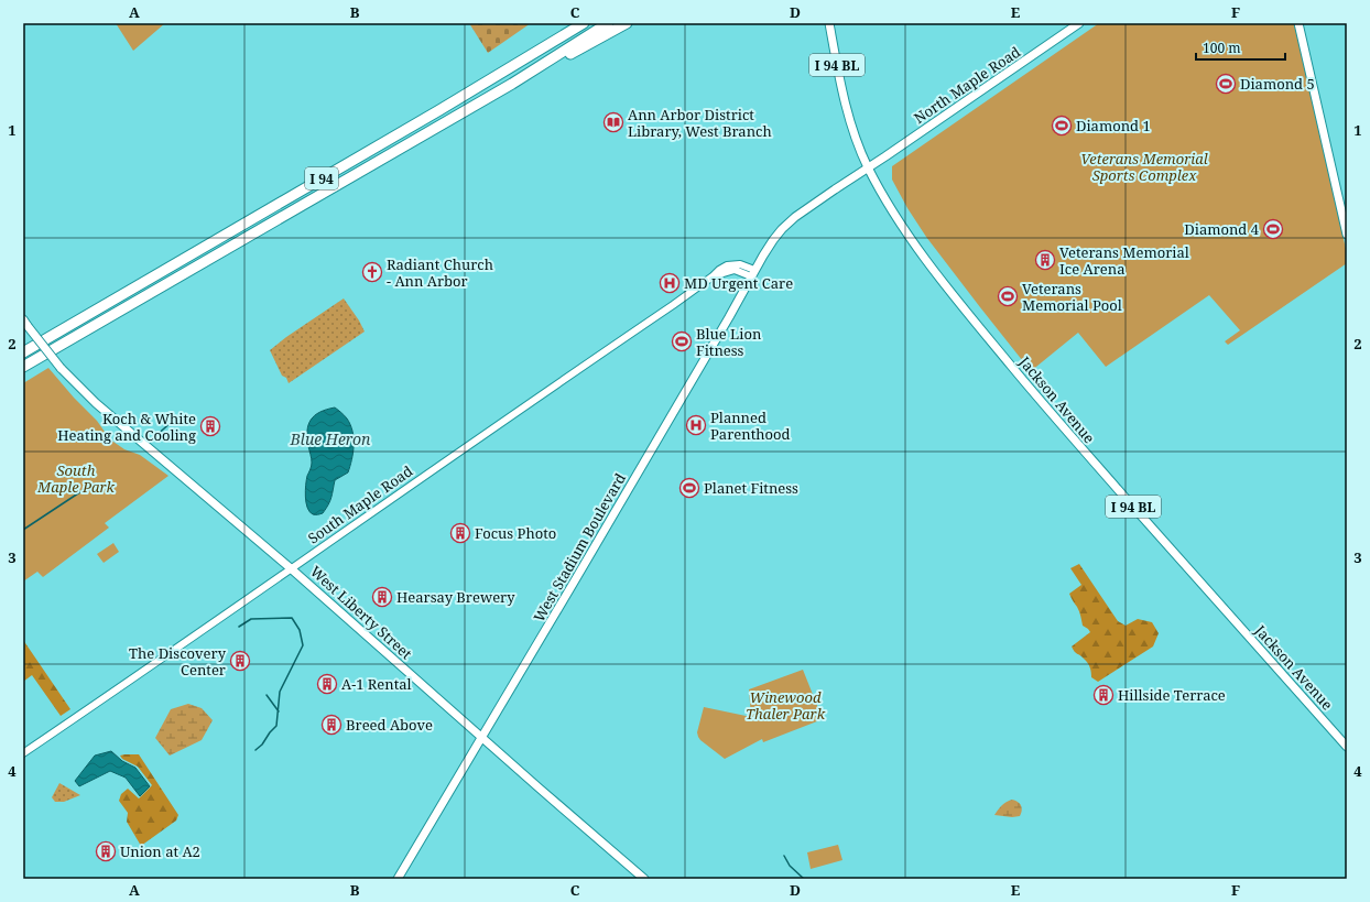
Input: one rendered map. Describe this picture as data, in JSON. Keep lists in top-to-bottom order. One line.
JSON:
{"streets":{"highway":["I 94"],"main road":["I 94 BL","North Maple Road","Jackson Avenue","West Stadium Boulevard","West Liberty Street"],"street":["South Maple Road"]},"crossings":[["North Maple Road","Jackson Avenue"],["North Maple Road","West Stadium Boulevard"],["Jackson Avenue","West Stadium Boulevard"],["South Maple Road","West Stadium Boulevard"],["South Maple Road","West Liberty Street"],["West Stadium Boulevard","West Liberty Street"]],"water":["Blue Heron"],"parks":["Veterans Memorial Sports Complex","South Maple Park","Winewood Thaler Park"],"places":{"sports":["Diamond 5","Diamond 1","Diamond 4","Veterans Memorial Pool","Blue Lion Fitness","Planet Fitness"],"library":["Ann Arbor District Library, West Branch"],"building":["Veterans Memorial Ice Arena","Koch & White Heating and Cooling","Focus Photo","Hearsay Brewery","The Discovery Center","A-1 Rental","Hillside Terrace","Breed Above","Union at A2"],"church":["Radiant Church - Ann Arbor"],"hospital":["MD Urgent Care","Planned Parenthood"]},"scale_bar":"100 m","grid":{"columns":["A","B","C","D","E","F"],"rows":["1","2","3","4"]}}
